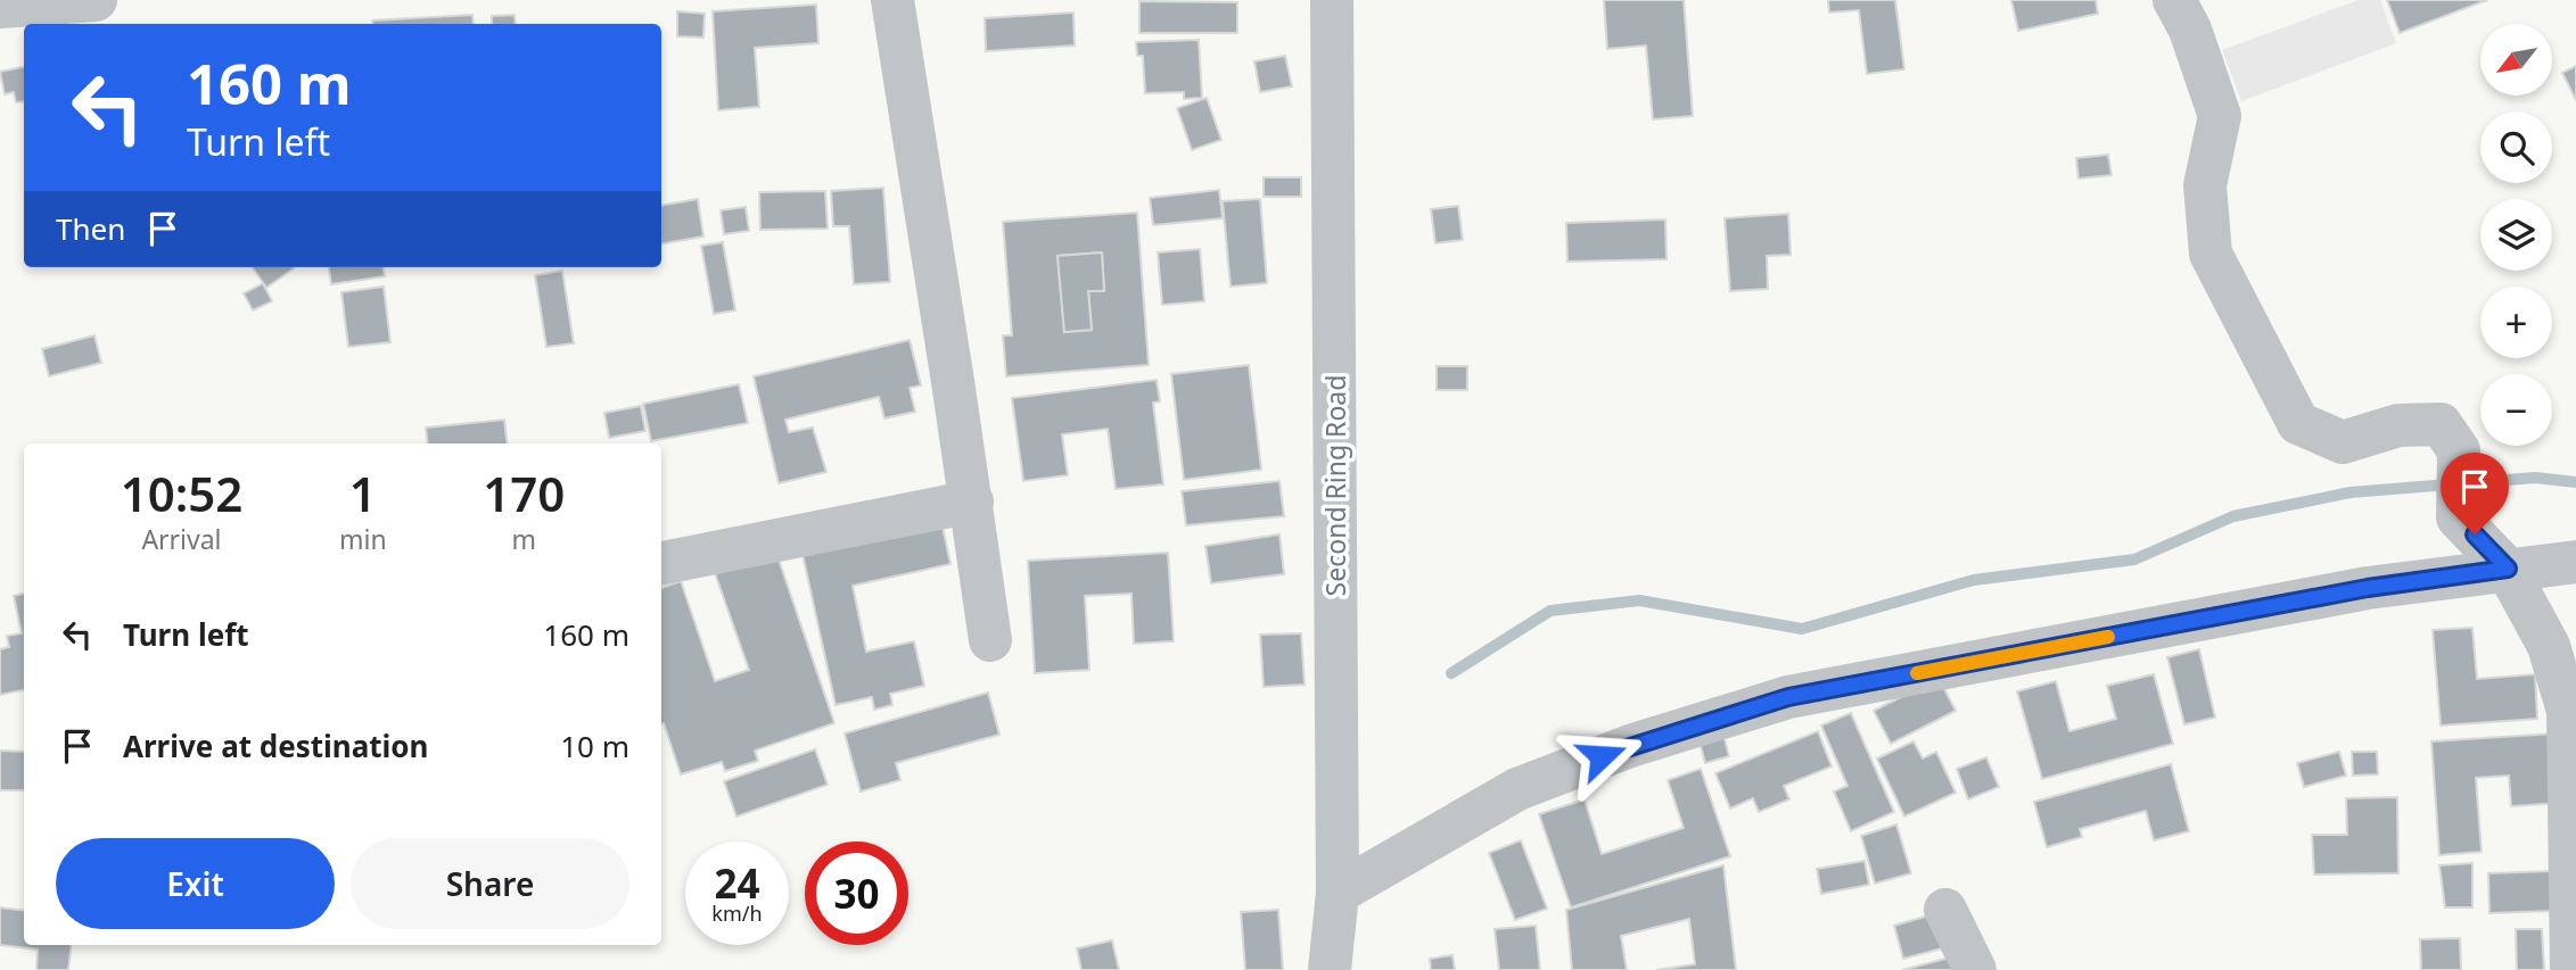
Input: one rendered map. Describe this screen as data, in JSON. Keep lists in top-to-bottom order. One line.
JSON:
{"streets":{"street":["Second Ring Road"]},"north":"bottom left","page":{"map_buttons":["+","−"],"turn":["160 m","Turn left"],"then":"Then","eta":["10:52","Arrival","1","min","170","m"],"list":[{"name":"Turn left","value":"160 m"},{"name":"Arrive at destination","value":"10 m"}],"buttons":["Exit","Share"],"speed":"24 km/h","limit":"30"}}
